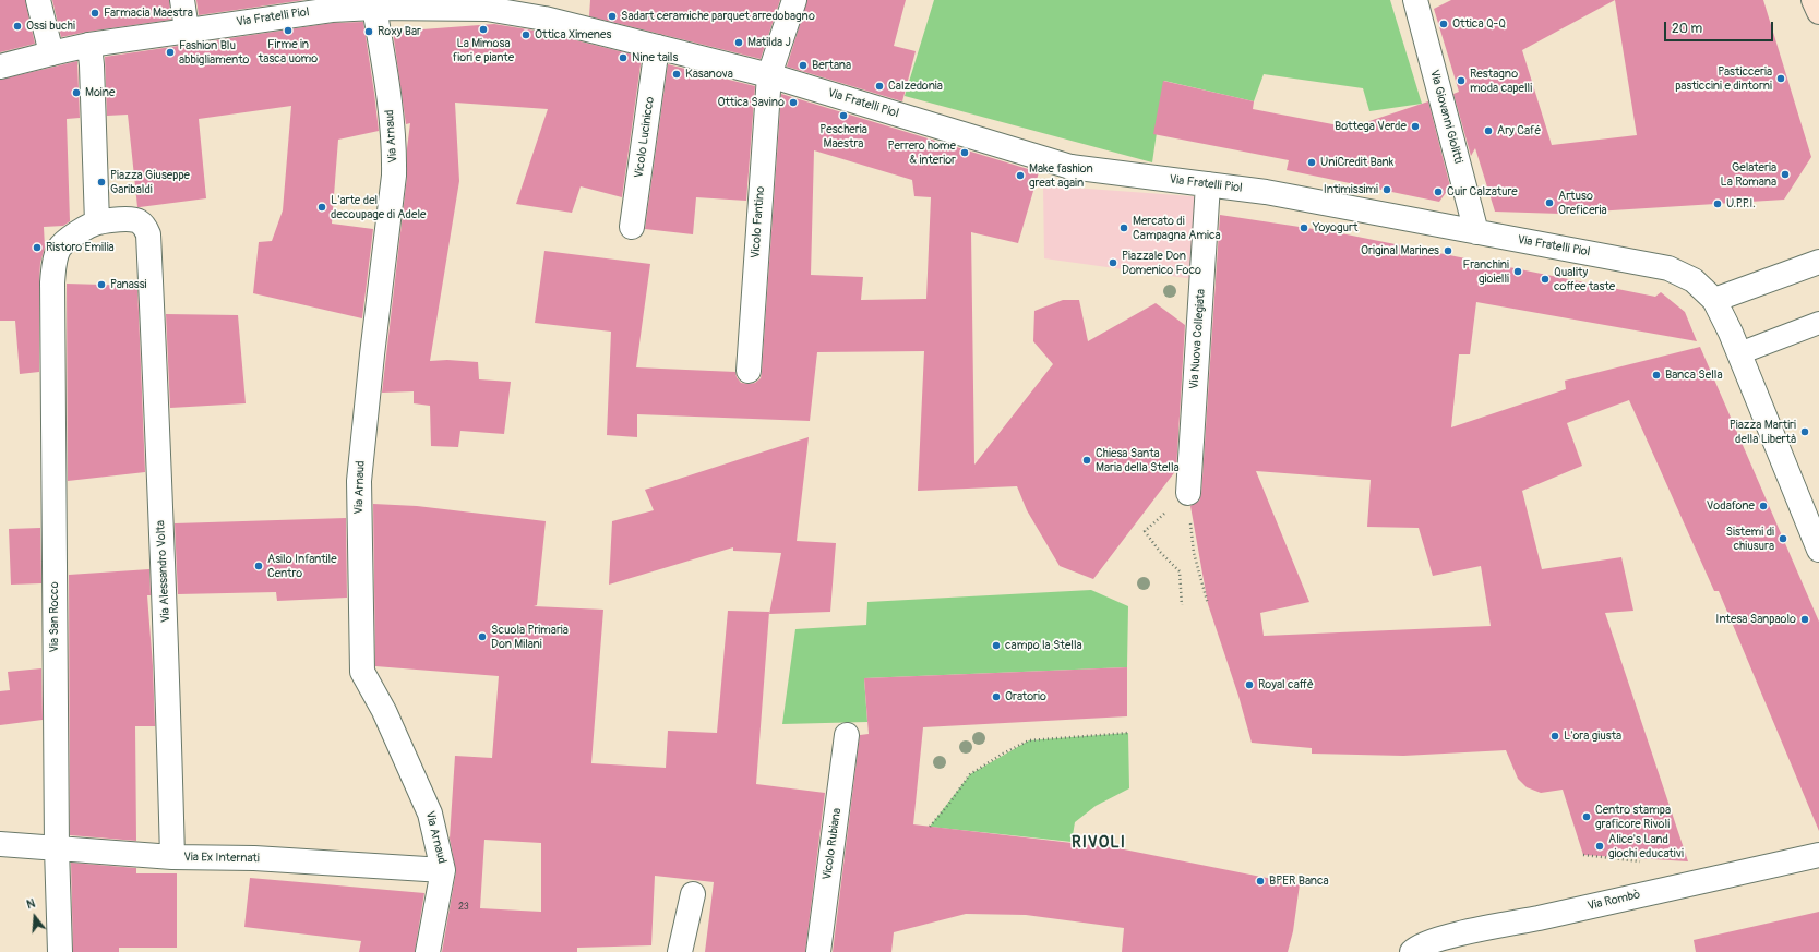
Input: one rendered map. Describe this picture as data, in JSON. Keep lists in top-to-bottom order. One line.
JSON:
{"streets":{"street":["Via Fratelli Piol","Via Giovanni Giolitti","Via Arnaud","Vicolo Lucinicco","Vicolo Fantino","Via Nuova Collegiata","Via Alessandro Volta","Via San Rocco","Vicolo Rubiana","Via Ex Internati","Via Rombò"]},"crossings":[["Via Fratelli Piol","Via Giovanni Giolitti"],["Via Fratelli Piol","Via Arnaud"],["Via Fratelli Piol","Vicolo Lucinicco"],["Via Fratelli Piol","Vicolo Fantino"],["Via Fratelli Piol","Via Nuova Collegiata"],["Via Arnaud","Via Ex Internati"],["Via Alessandro Volta","Via San Rocco"],["Via Alessandro Volta","Via Ex Internati"],["Via San Rocco","Via Ex Internati"]],"districts":["RIVOLI"],"places":["Farmacia Maestra","Sadart ceramiche parquet arredobagno","Ottica Q-Q","Ossi buchi","La Mimosa fiori e piante","Firme in tasca uomo","Roxy Bar","Ottica Ximenes","Matilda J","Fashion Blu abbigliamento","Nine tails","Bertana","Kasanova","Pasticceria pasticcini e dintorni","Restagno moda capelli","Calzedonia","Moine","Ottica Savino","Pescheria Maestra","Bottega Verde","Ary Café","Perrero home & interior","UniCredit Bank","Gelateria La Romana","Make fashion great again","Piazza Giuseppe Garibaldi","Intimissimi","Cuir Calzature","Artuso Oreficeria","U.P.P.I.","L'arte del decoupage di Adele","Mercato di Campagna Amica","Yoyogurt","Ristoro Emilia","Original Marines","Piazzale Don Domenico Foco","Franchini gioielli","Quality coffee taste","Panassi","Banca Sella","Piazza Martiri della Libertà","Chiesa Santa Maria della Stella","Vodafone","Sistemi di chiusura","Asilo Infantile Centro","Intesa Sanpaolo","Scuola Primaria Don Milani","campo la Stella","Royal caffè","Oratorio","L'ora giusta","Centro stampa graficore Rivoli","Alice's Land giochi educativi","BPER Banca"],"house_numbers":["23"],"scale_bar":"20 m","north":"top"}
